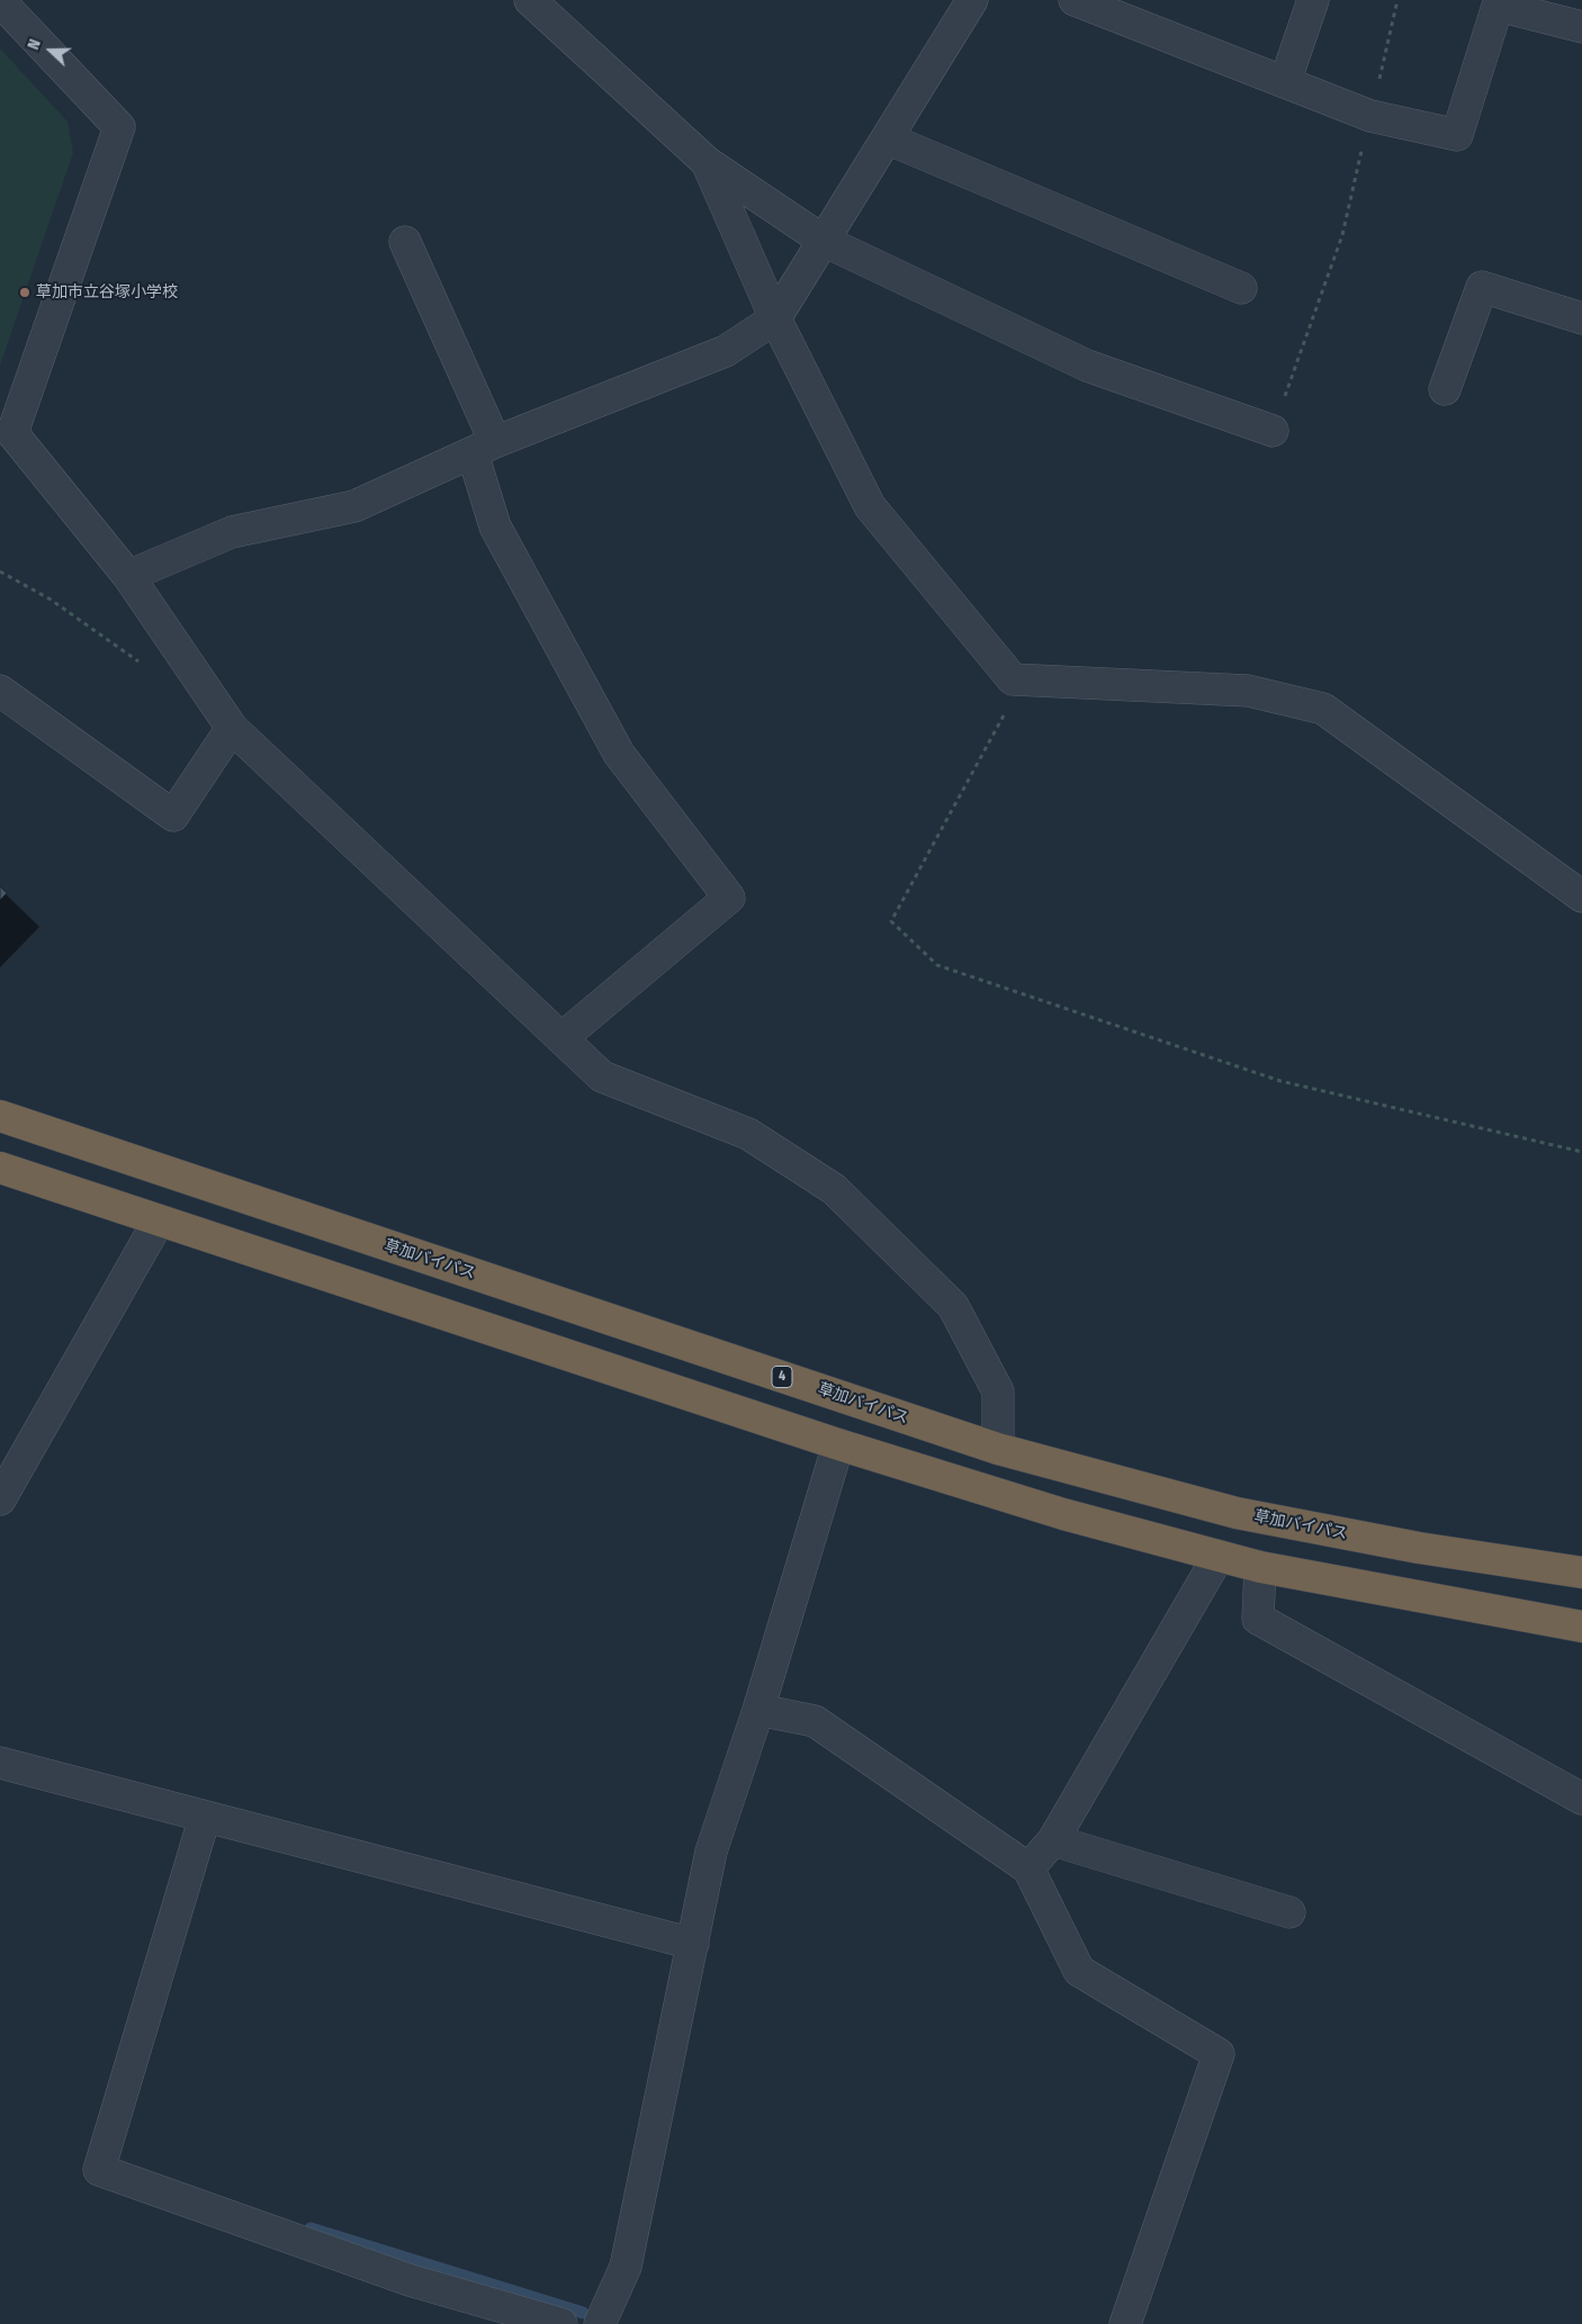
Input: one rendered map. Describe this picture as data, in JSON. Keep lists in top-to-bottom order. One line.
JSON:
{"streets":{"highway":["草加バイパス","4"]},"places":["草加市立谷塚小学校"],"north":"left"}
